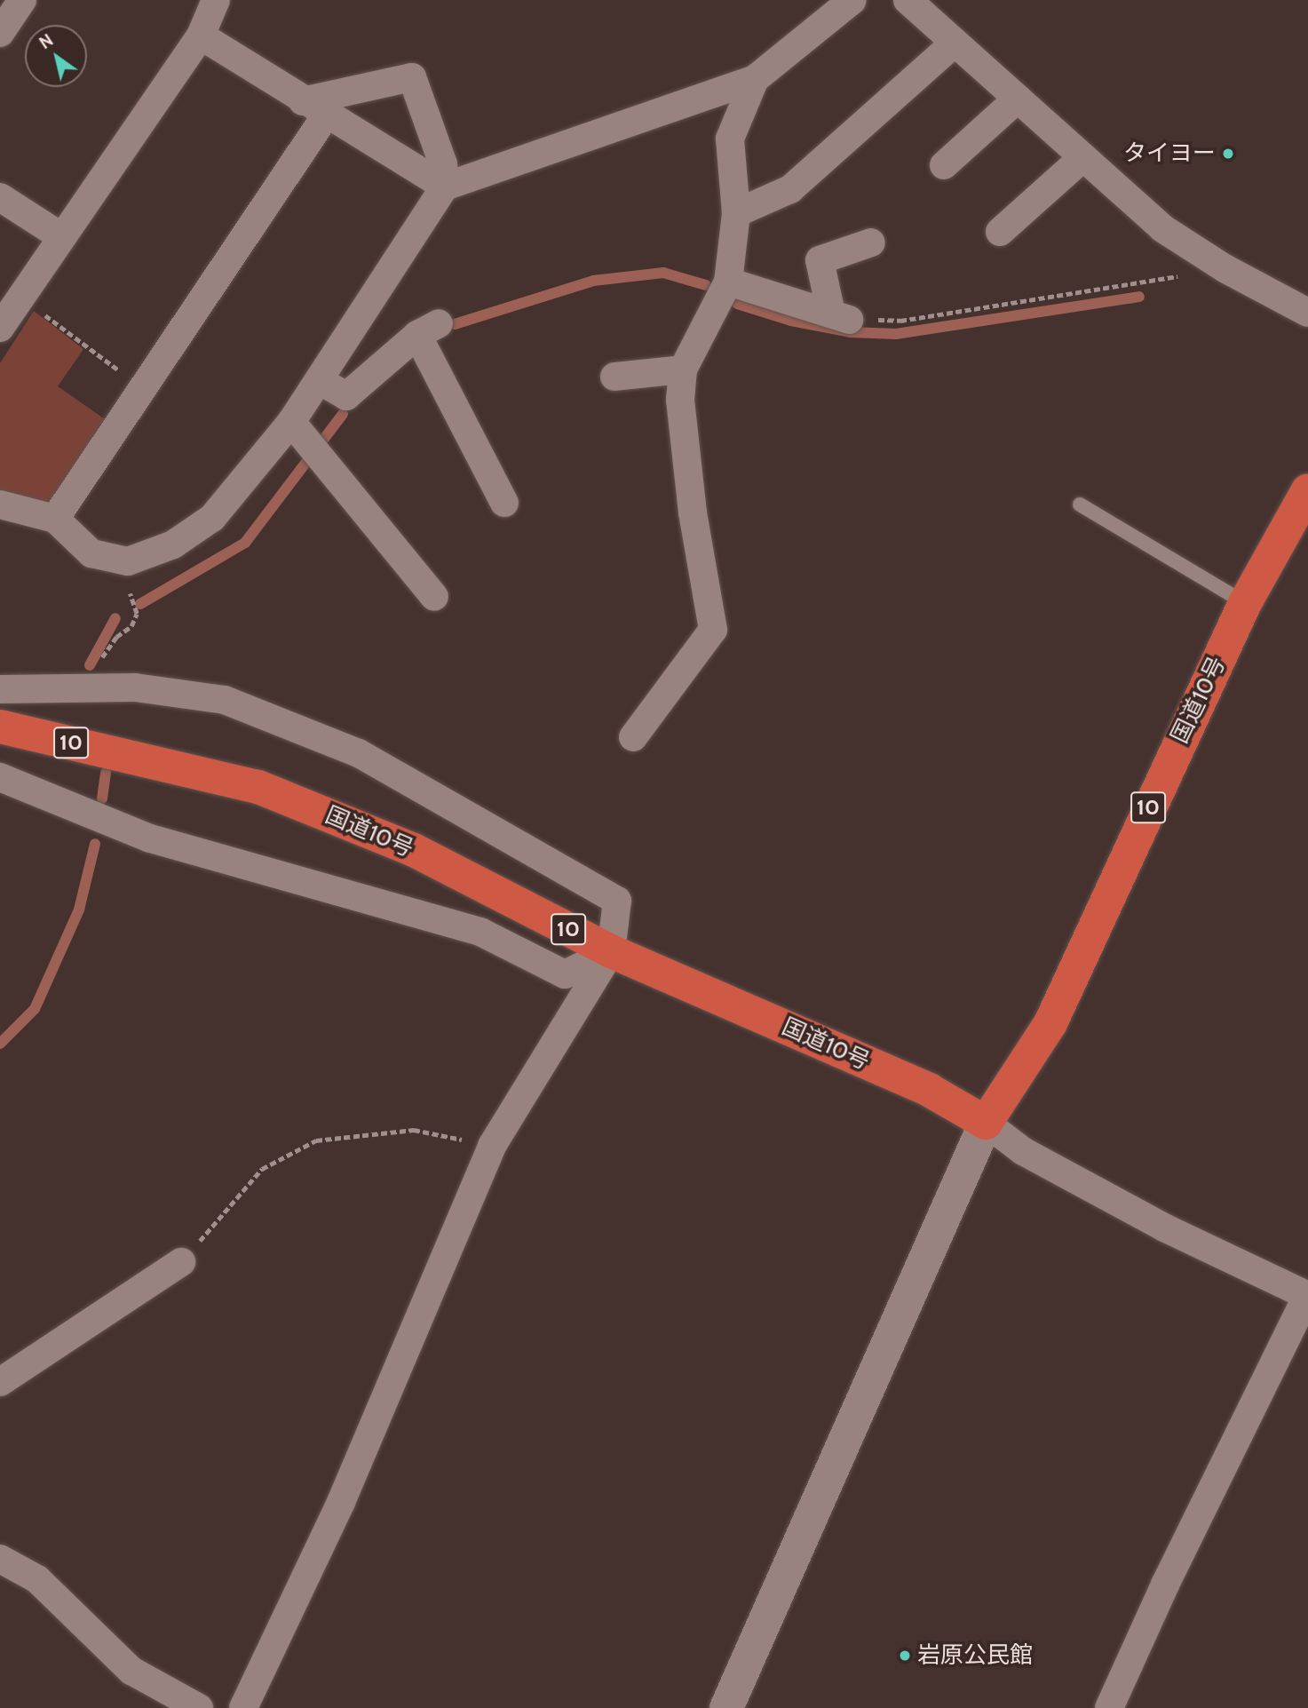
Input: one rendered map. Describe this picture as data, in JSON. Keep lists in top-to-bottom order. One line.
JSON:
{"streets":{"highway":["国道10号","10"]},"places":["タイヨー","岩原公民館"],"north":"top left"}
